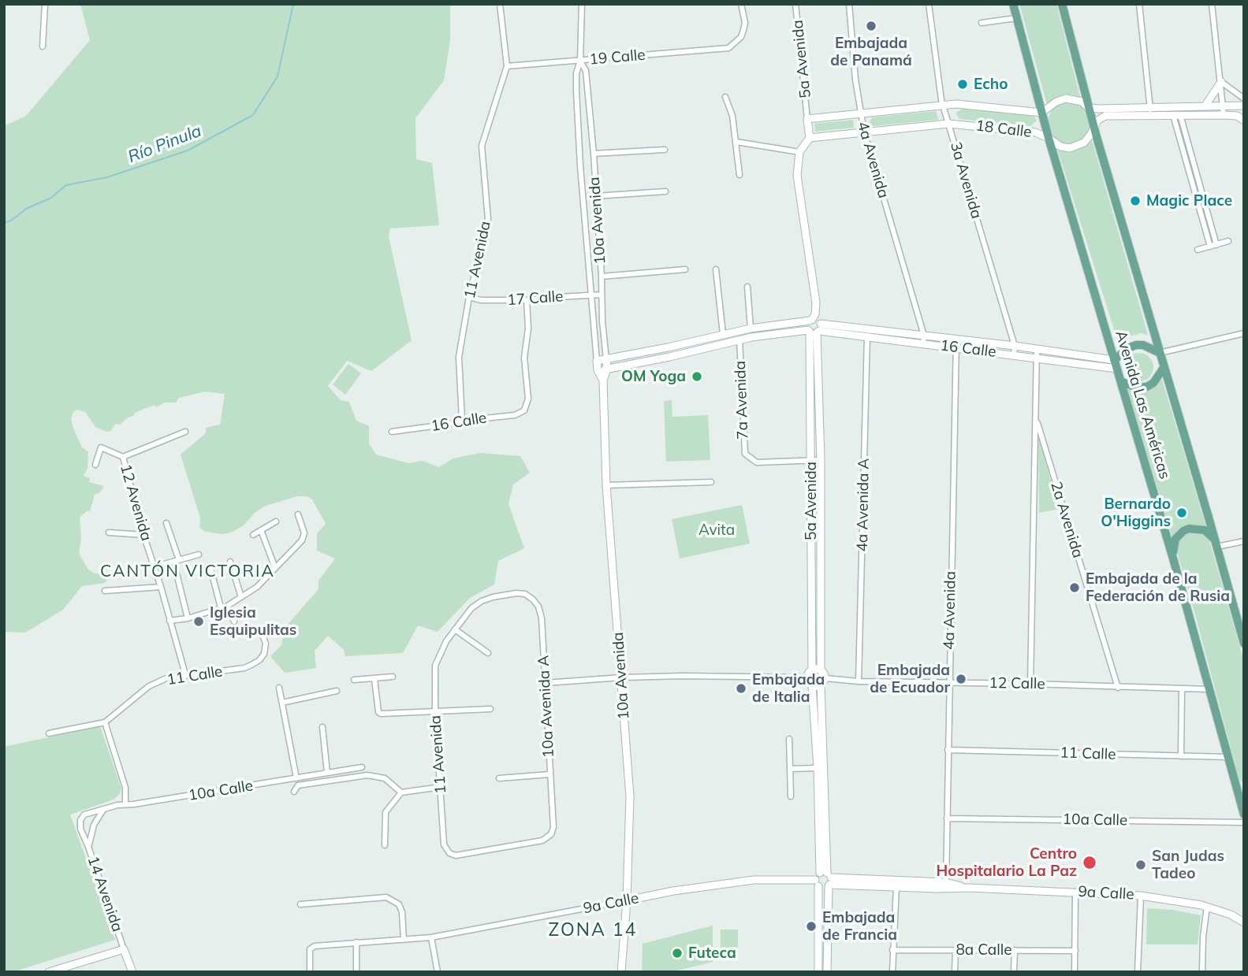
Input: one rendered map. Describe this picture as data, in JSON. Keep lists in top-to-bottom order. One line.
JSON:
{"streets":{"main road":["Avenida Las Américas"],"street":["19 Calle","5a Avenida","18 Calle","4a Avenida","3a Avenida","10a Avenida","11 Avenida","17 Calle","16 Calle","7a Avenida","12 Avenida","4a Avenida A","2a Avenida","11 Calle","12 Calle","10a Avenida A","10a Calle","9a Calle","14 Avenida","8a Calle"]},"crossings":[["19 Calle","10a Avenida"],["19 Calle","11 Avenida"],["5a Avenida","18 Calle"],["5a Avenida","16 Calle"],["5a Avenida","7a Avenida"],["5a Avenida","12 Calle"],["18 Calle","4a Avenida"],["18 Calle","3a Avenida"],["18 Calle","Avenida Las Américas"],["4a Avenida","16 Calle"],["4a Avenida","11 Calle"],["4a Avenida","12 Calle"],["4a Avenida","10a Calle"],["4a Avenida","9a Calle"],["3a Avenida","16 Calle"],["10a Avenida","17 Calle"],["10a Avenida","16 Calle"],["10a Avenida","9a Calle"],["11 Avenida","17 Calle"],["11 Avenida","16 Calle"],["11 Avenida","10a Avenida A"],["17 Calle","16 Calle"],["16 Calle","7a Avenida"],["16 Calle","Avenida Las Américas"],["16 Calle","4a Avenida A"],["Avenida Las Américas","11 Calle"],["Avenida Las Américas","12 Calle"],["12 Avenida","11 Calle"],["4a Avenida A","12 Calle"],["2a Avenida","12 Calle"],["10a Calle","14 Avenida"]],"districts":["CANTÓN VICTORIA","ZONA 14"],"water":["Río Pinula"],"parks":["Avita"],"places":["Embajada de Panamá","Echo","Magic Place","OM Yoga","Bernardo O'Higgins","Embajada de la Federación de Rusia","Iglesia Esquipulitas","Embajada de Ecuador","Embajada de Italia","Centro Hospitalario La Paz","San Judas Tadeo","Embajada de Francia","Futeca"]}
